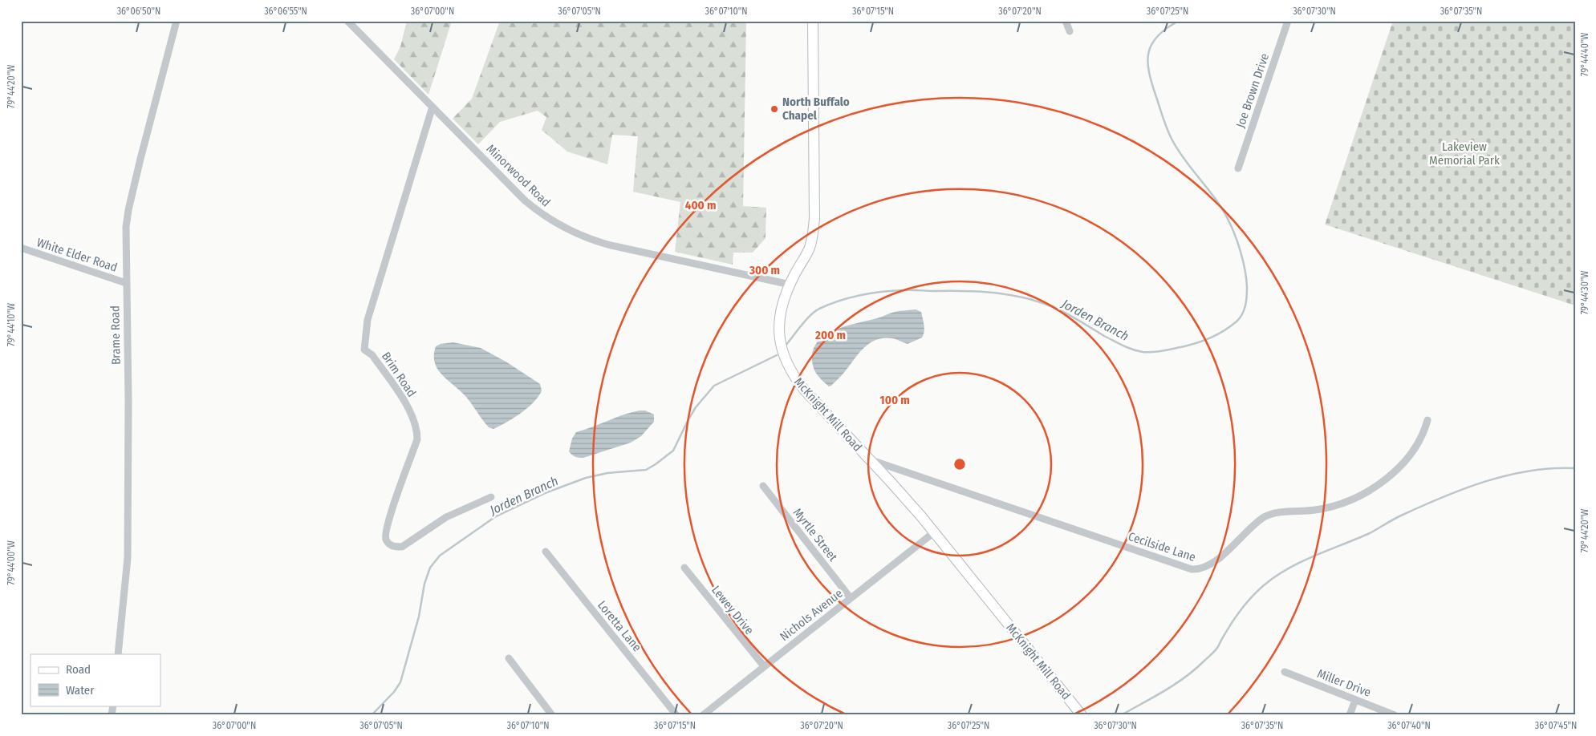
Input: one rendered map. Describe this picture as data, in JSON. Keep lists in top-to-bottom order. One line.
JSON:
{"streets":{"street":["Joe Brown Drive","Minorwood Road","White Elder Road","Brame Road","Brim Road","McKnight Mill Road","Myrtle Street","Cecilside Lane","Lewey Drive","Nichols Avenue","Loretta Lane","Miller Drive"]},"crossings":[["Minorwood Road","Brim Road"],["Minorwood Road","McKnight Mill Road"],["White Elder Road","Brame Road"],["McKnight Mill Road","Cecilside Lane"],["McKnight Mill Road","Nichols Avenue"],["Myrtle Street","Nichols Avenue"],["Lewey Drive","Nichols Avenue"]],"water":["Jorden Branch"],"parks":["Lakeview Memorial Park"],"places":["North Buffalo Chapel"],"legend":["Road","Water"],"coordinates":["36°06'50\"N","36°06'55\"N","36°07'00\"N","36°07'05\"N","36°07'10\"N","36°07'15\"N","36°07'20\"N","36°07'25\"N","36°07'30\"N","36°07'35\"N","79°44'40\"W","79°44'20\"W","79°44'30\"W","79°44'10\"W","79°44'00\"W","36°07'40\"N","36°07'45\"N"],"rings":["400 m","300 m","200 m","100 m"]}
